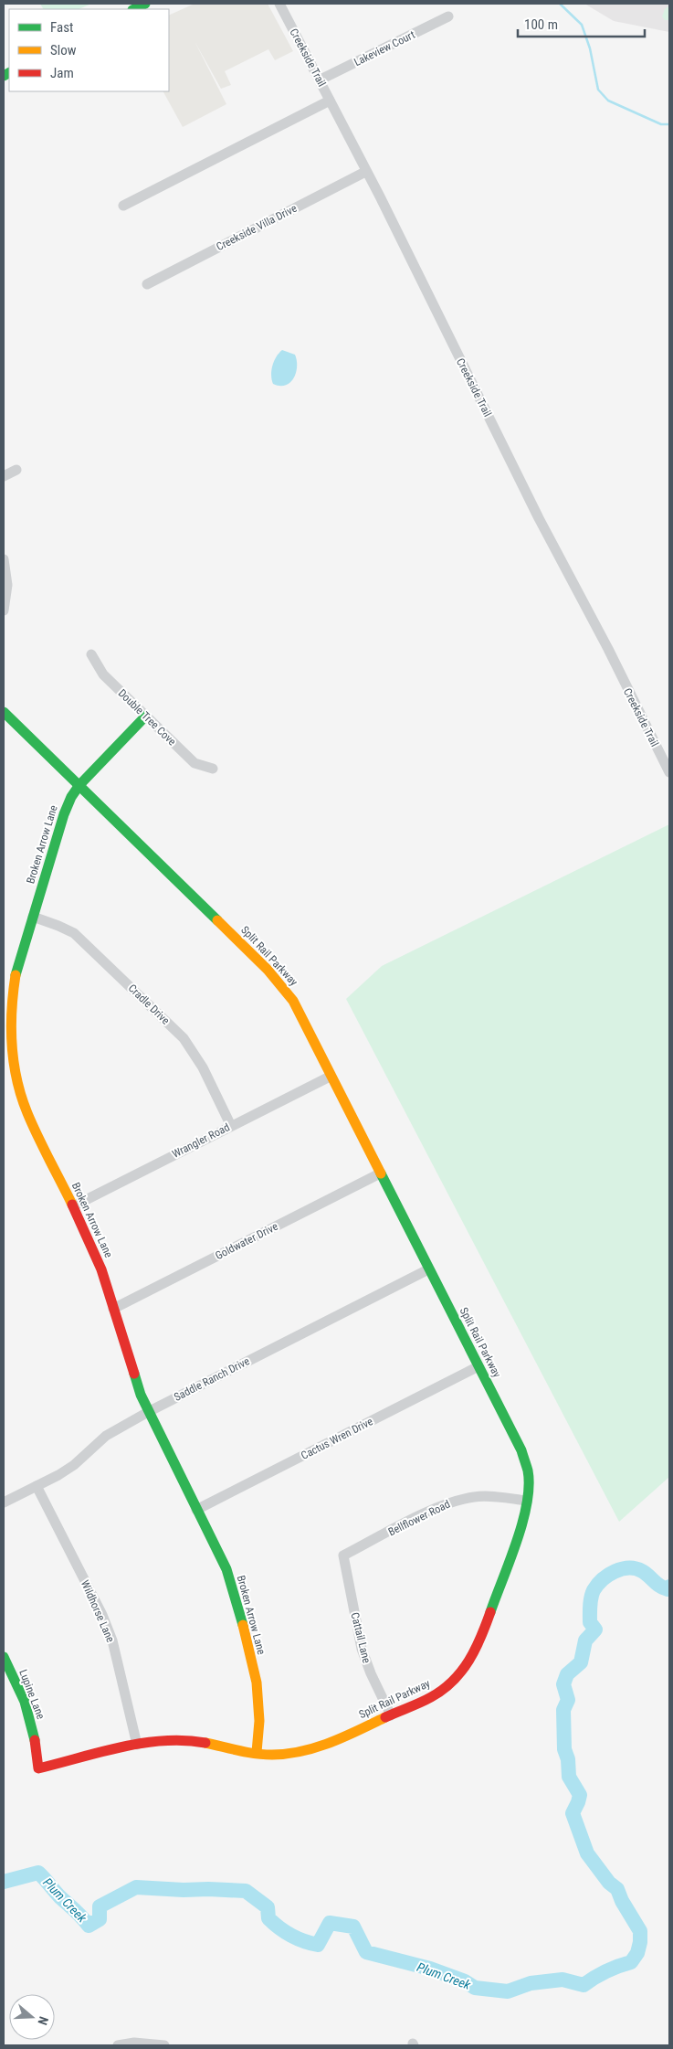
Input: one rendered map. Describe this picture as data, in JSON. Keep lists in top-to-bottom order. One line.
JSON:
{"streets":{"street":["Lakeview Court","Creekside Trail","Creekside Villa Drive","Double Tree Cove","Broken Arrow Lane","Split Rail Parkway","Cradle Drive","Wrangler Road","Goldwater Drive","Saddle Ranch Drive","Cactus Wren Drive","Bellflower Road","Wildhorse Lane","Cattail Lane","Lupine Lane"]},"crossings":[["Lakeview Court","Creekside Trail"],["Creekside Trail","Creekside Villa Drive"],["Double Tree Cove","Broken Arrow Lane"],["Broken Arrow Lane","Split Rail Parkway"],["Broken Arrow Lane","Cradle Drive"],["Broken Arrow Lane","Wrangler Road"],["Broken Arrow Lane","Goldwater Drive"],["Broken Arrow Lane","Saddle Ranch Drive"],["Broken Arrow Lane","Cactus Wren Drive"],["Split Rail Parkway","Wrangler Road"],["Split Rail Parkway","Goldwater Drive"],["Split Rail Parkway","Saddle Ranch Drive"],["Split Rail Parkway","Cactus Wren Drive"],["Split Rail Parkway","Bellflower Road"],["Split Rail Parkway","Wildhorse Lane"],["Split Rail Parkway","Cattail Lane"],["Split Rail Parkway","Lupine Lane"],["Cradle Drive","Wrangler Road"],["Saddle Ranch Drive","Wildhorse Lane"],["Bellflower Road","Cattail Lane"]],"water":["Plum Creek"],"legend":["Fast","Slow","Jam"],"scale_bar":"100 m","north":"right"}
